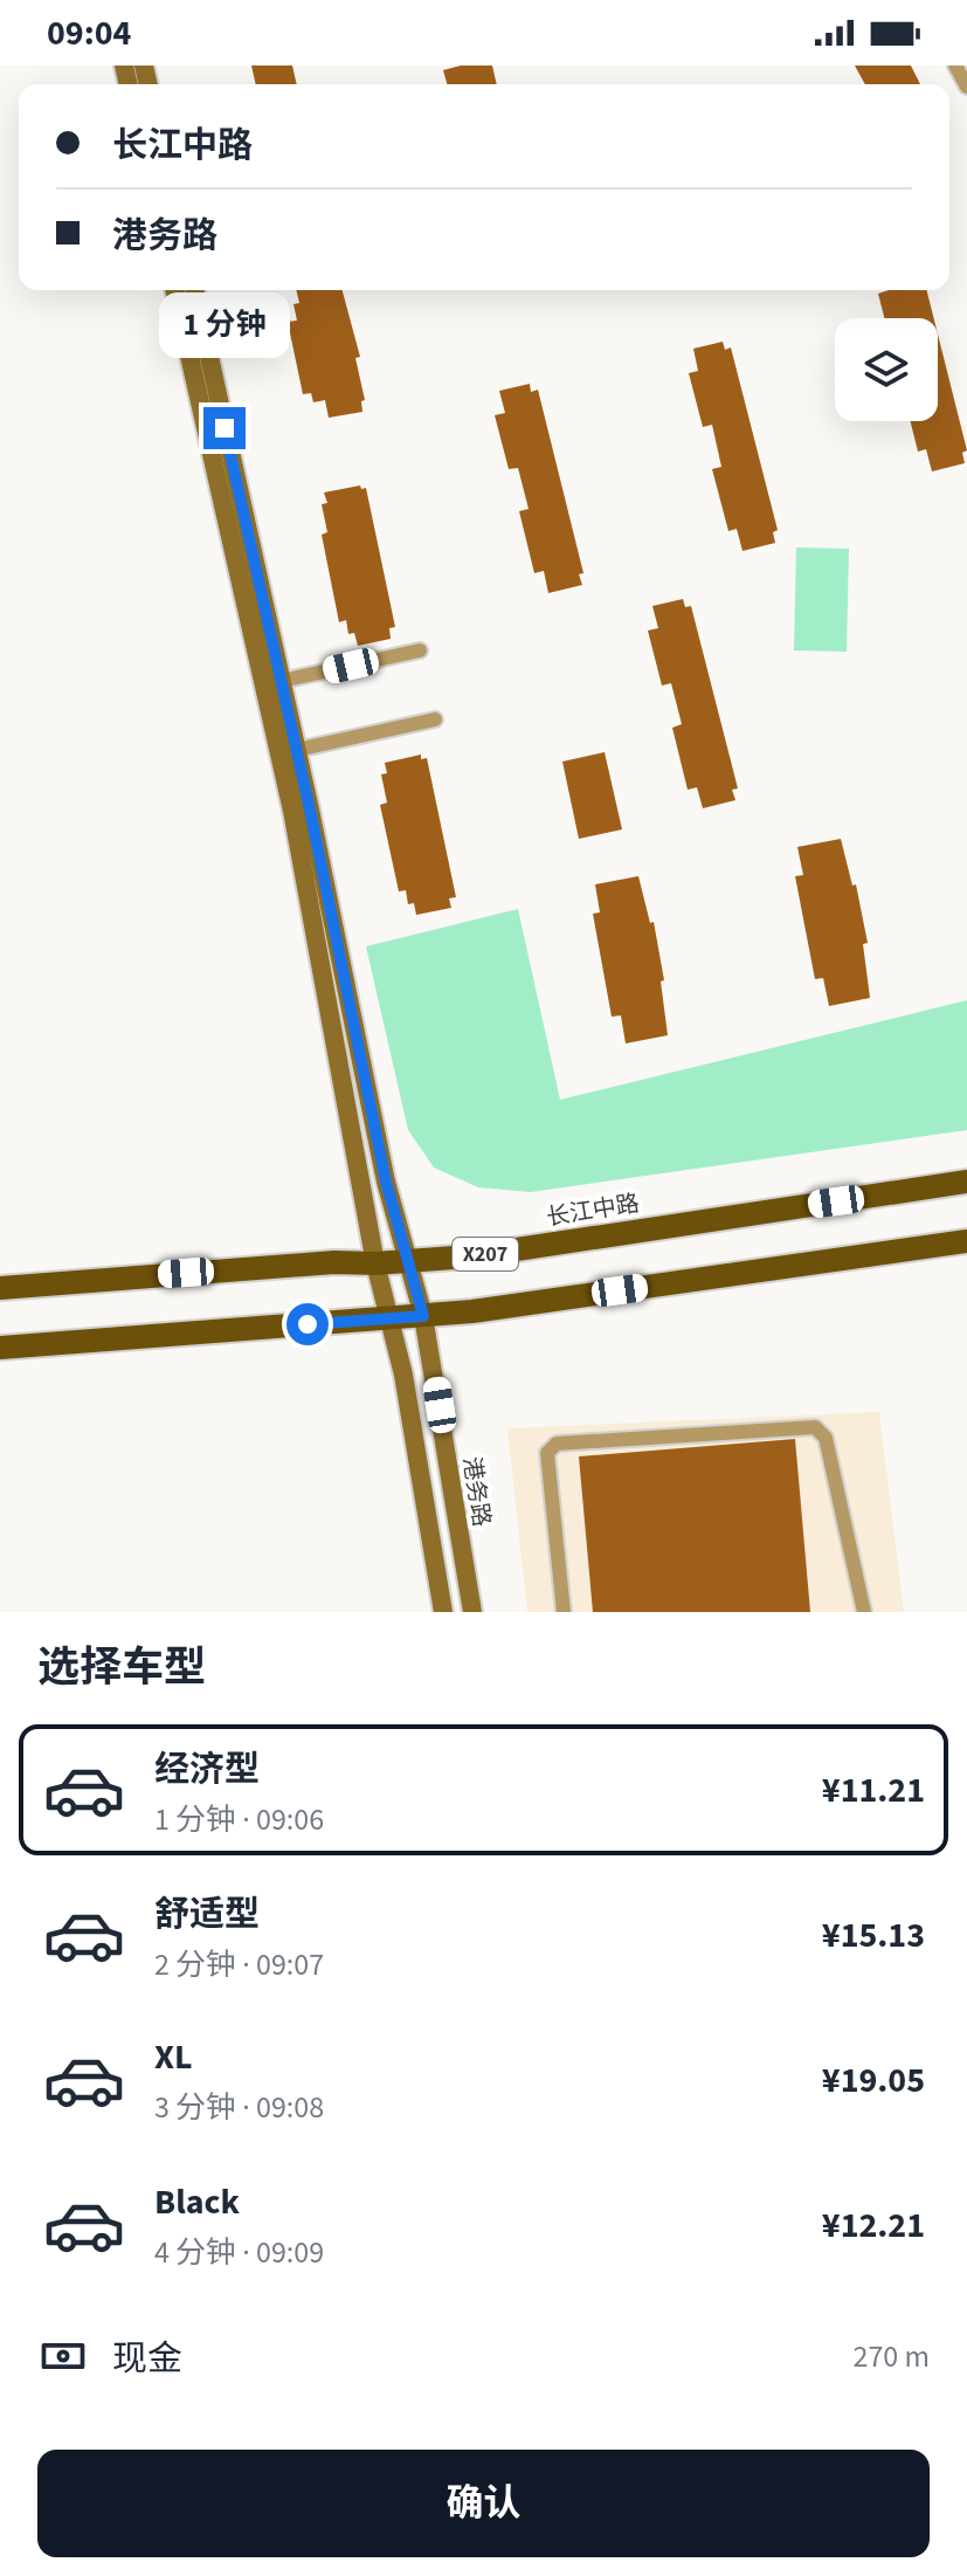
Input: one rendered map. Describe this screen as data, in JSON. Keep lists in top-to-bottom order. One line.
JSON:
{"streets":{"main road":["长江中路","X207"],"street":["港务路"]},"crossings":[["长江中路","港务路"],["X207","港务路"]],"page":{"status":"09:04","banner":["长江中路","港务路"],"bubble":"1 分钟","heading":"选择车型","list":[{"name":"经济型","note":"1 分钟 · 09:06","value":"¥11.21"},{"name":"舒适型","note":"2 分钟 · 09:07","value":"¥15.13"},{"name":"XL","note":"3 分钟 · 09:08","value":"¥19.05"},{"name":"Black","note":"4 分钟 · 09:09","value":"¥12.21"}],"pay":["现金","270 m"],"buttons":"确认"}}
